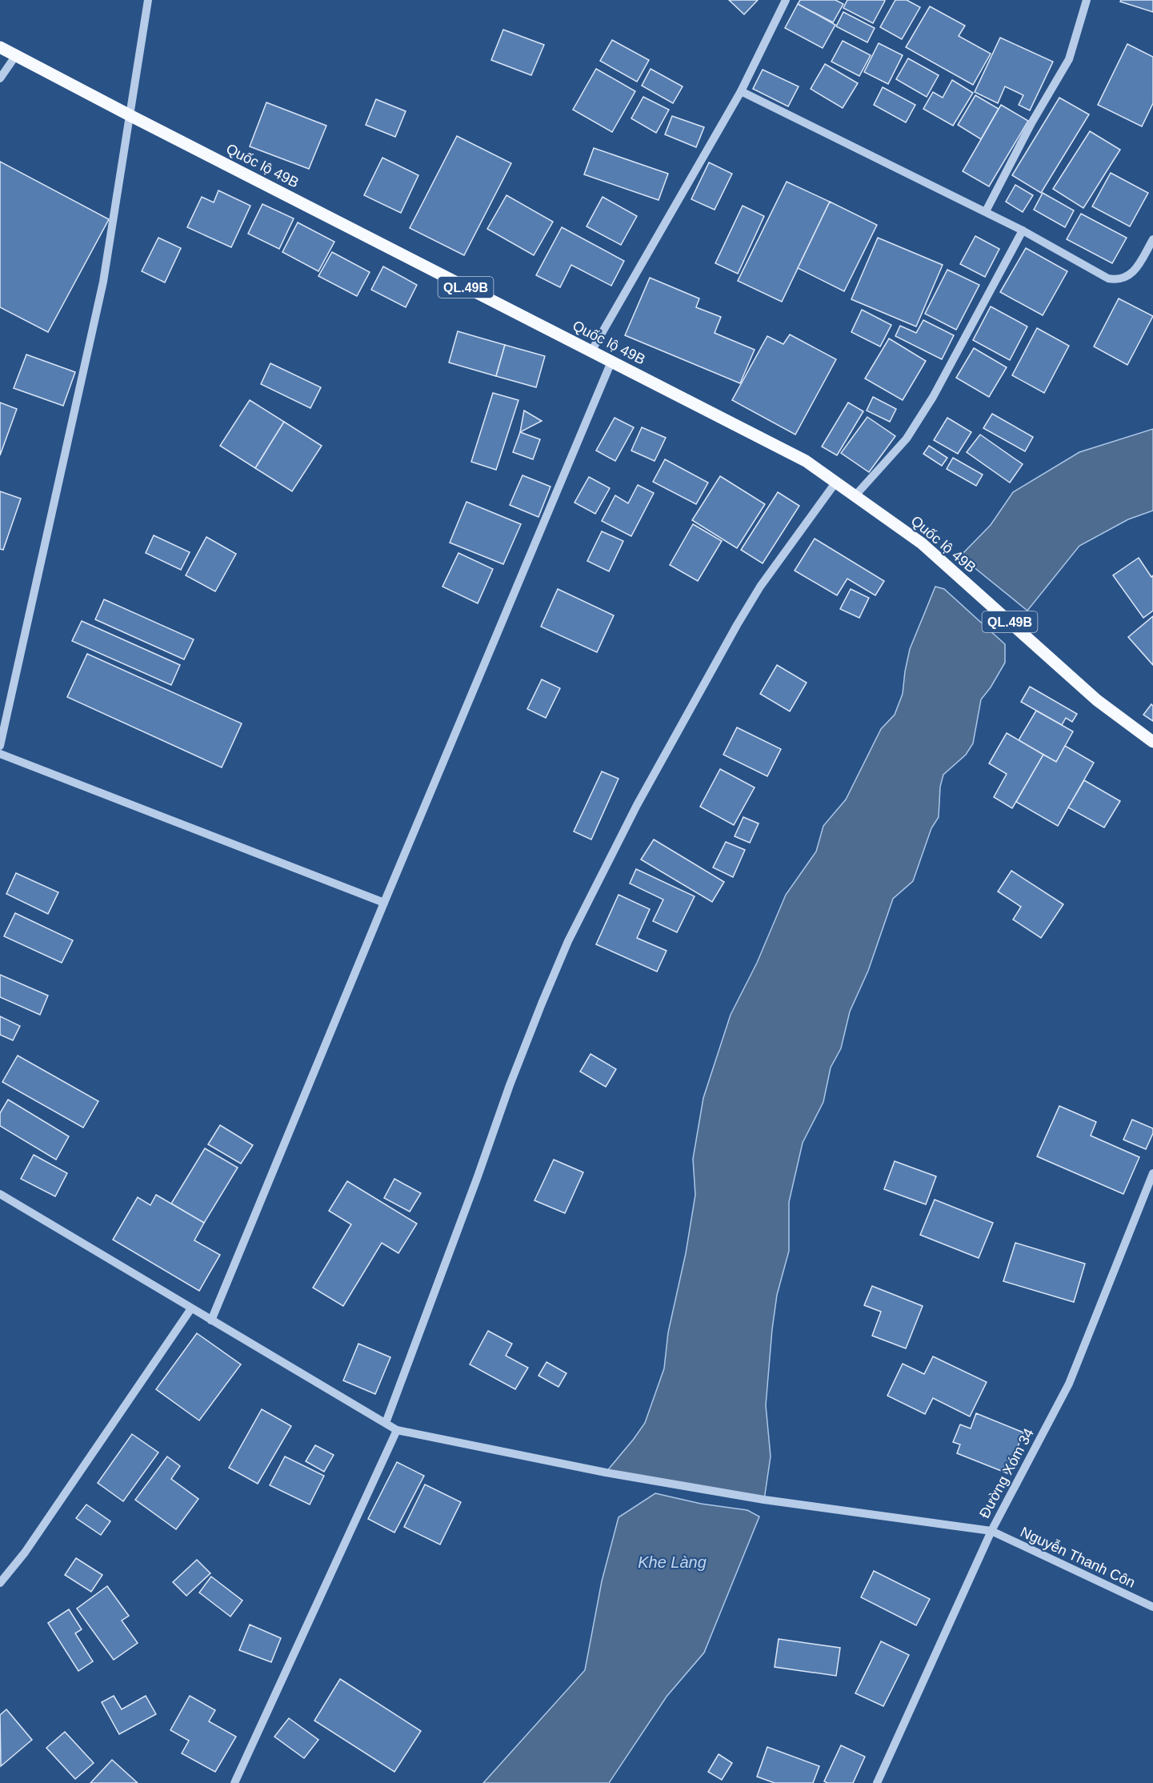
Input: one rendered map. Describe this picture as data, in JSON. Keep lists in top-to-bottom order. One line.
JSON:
{"streets":{"main road":["Quốc lộ 49B","QL.49B"],"street":["Đường Xóm 34","Nguyễn Thanh Côn"]},"crossings":[["Đường Xóm 34","Nguyễn Thanh Côn"]],"water":["Khe Làng"]}
